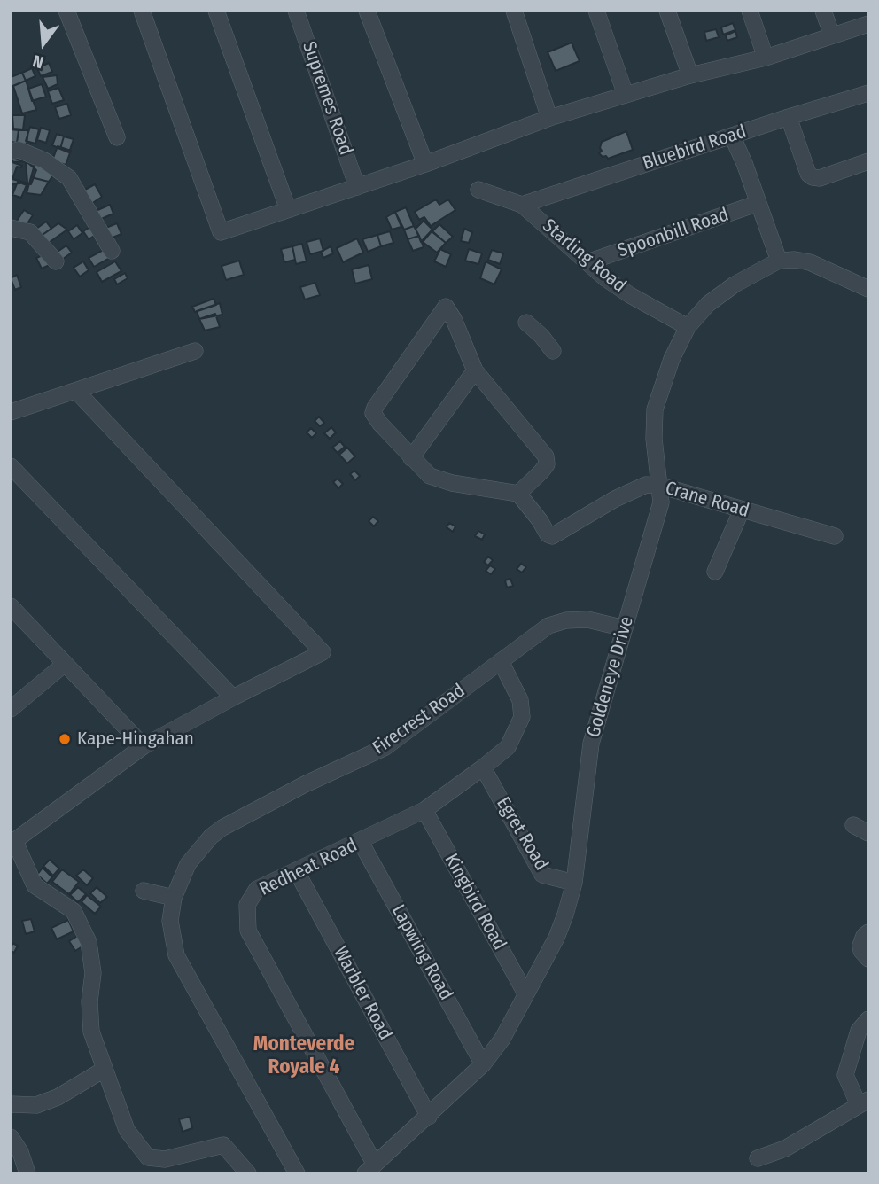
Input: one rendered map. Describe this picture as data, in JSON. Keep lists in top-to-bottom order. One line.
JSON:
{"streets":{"street":["Supremes Road","Bluebird Road","Spoonbill Road","Starling Road","Crane Road","Goldeneye Drive","Firecrest Road","Egret Road","Redheat Road","Kingbird Road","Lapwing Road","Warbler Road"]},"crossings":[["Bluebird Road","Starling Road"],["Spoonbill Road","Starling Road"],["Starling Road","Goldeneye Drive"],["Crane Road","Goldeneye Drive"],["Goldeneye Drive","Firecrest Road"],["Goldeneye Drive","Egret Road"],["Goldeneye Drive","Redheat Road"],["Goldeneye Drive","Kingbird Road"],["Goldeneye Drive","Lapwing Road"],["Goldeneye Drive","Warbler Road"],["Firecrest Road","Redheat Road"],["Egret Road","Redheat Road"],["Redheat Road","Kingbird Road"],["Redheat Road","Lapwing Road"],["Redheat Road","Warbler Road"]],"districts":["Monteverde Royale 4"],"places":["Kape-Hingahan"],"north":"bottom"}
